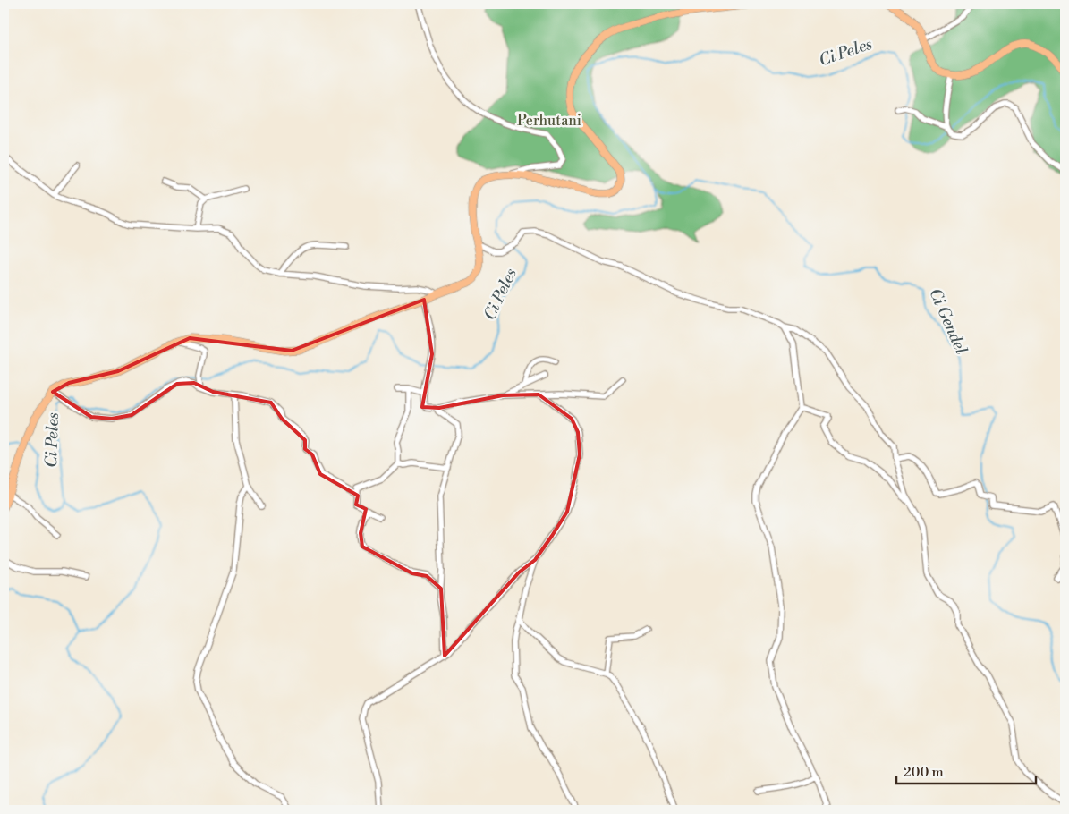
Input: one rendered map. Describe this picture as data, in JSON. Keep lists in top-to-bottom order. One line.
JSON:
{"water":["Ci Peles","Ci Gendel"],"parks":["Perhutani"],"scale_bar":"200 m"}
